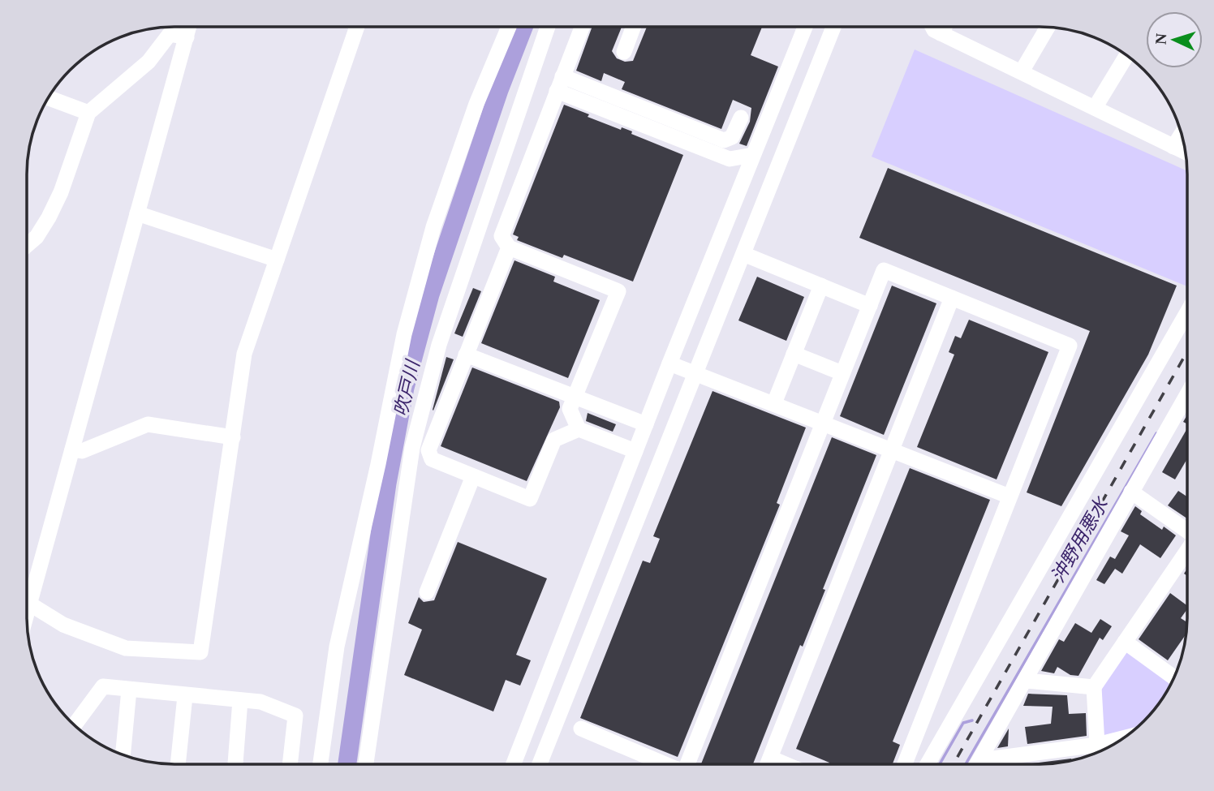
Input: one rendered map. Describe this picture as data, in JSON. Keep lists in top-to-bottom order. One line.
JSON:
{"water":["吹戸川","沖野用悪水"],"north":"left"}
